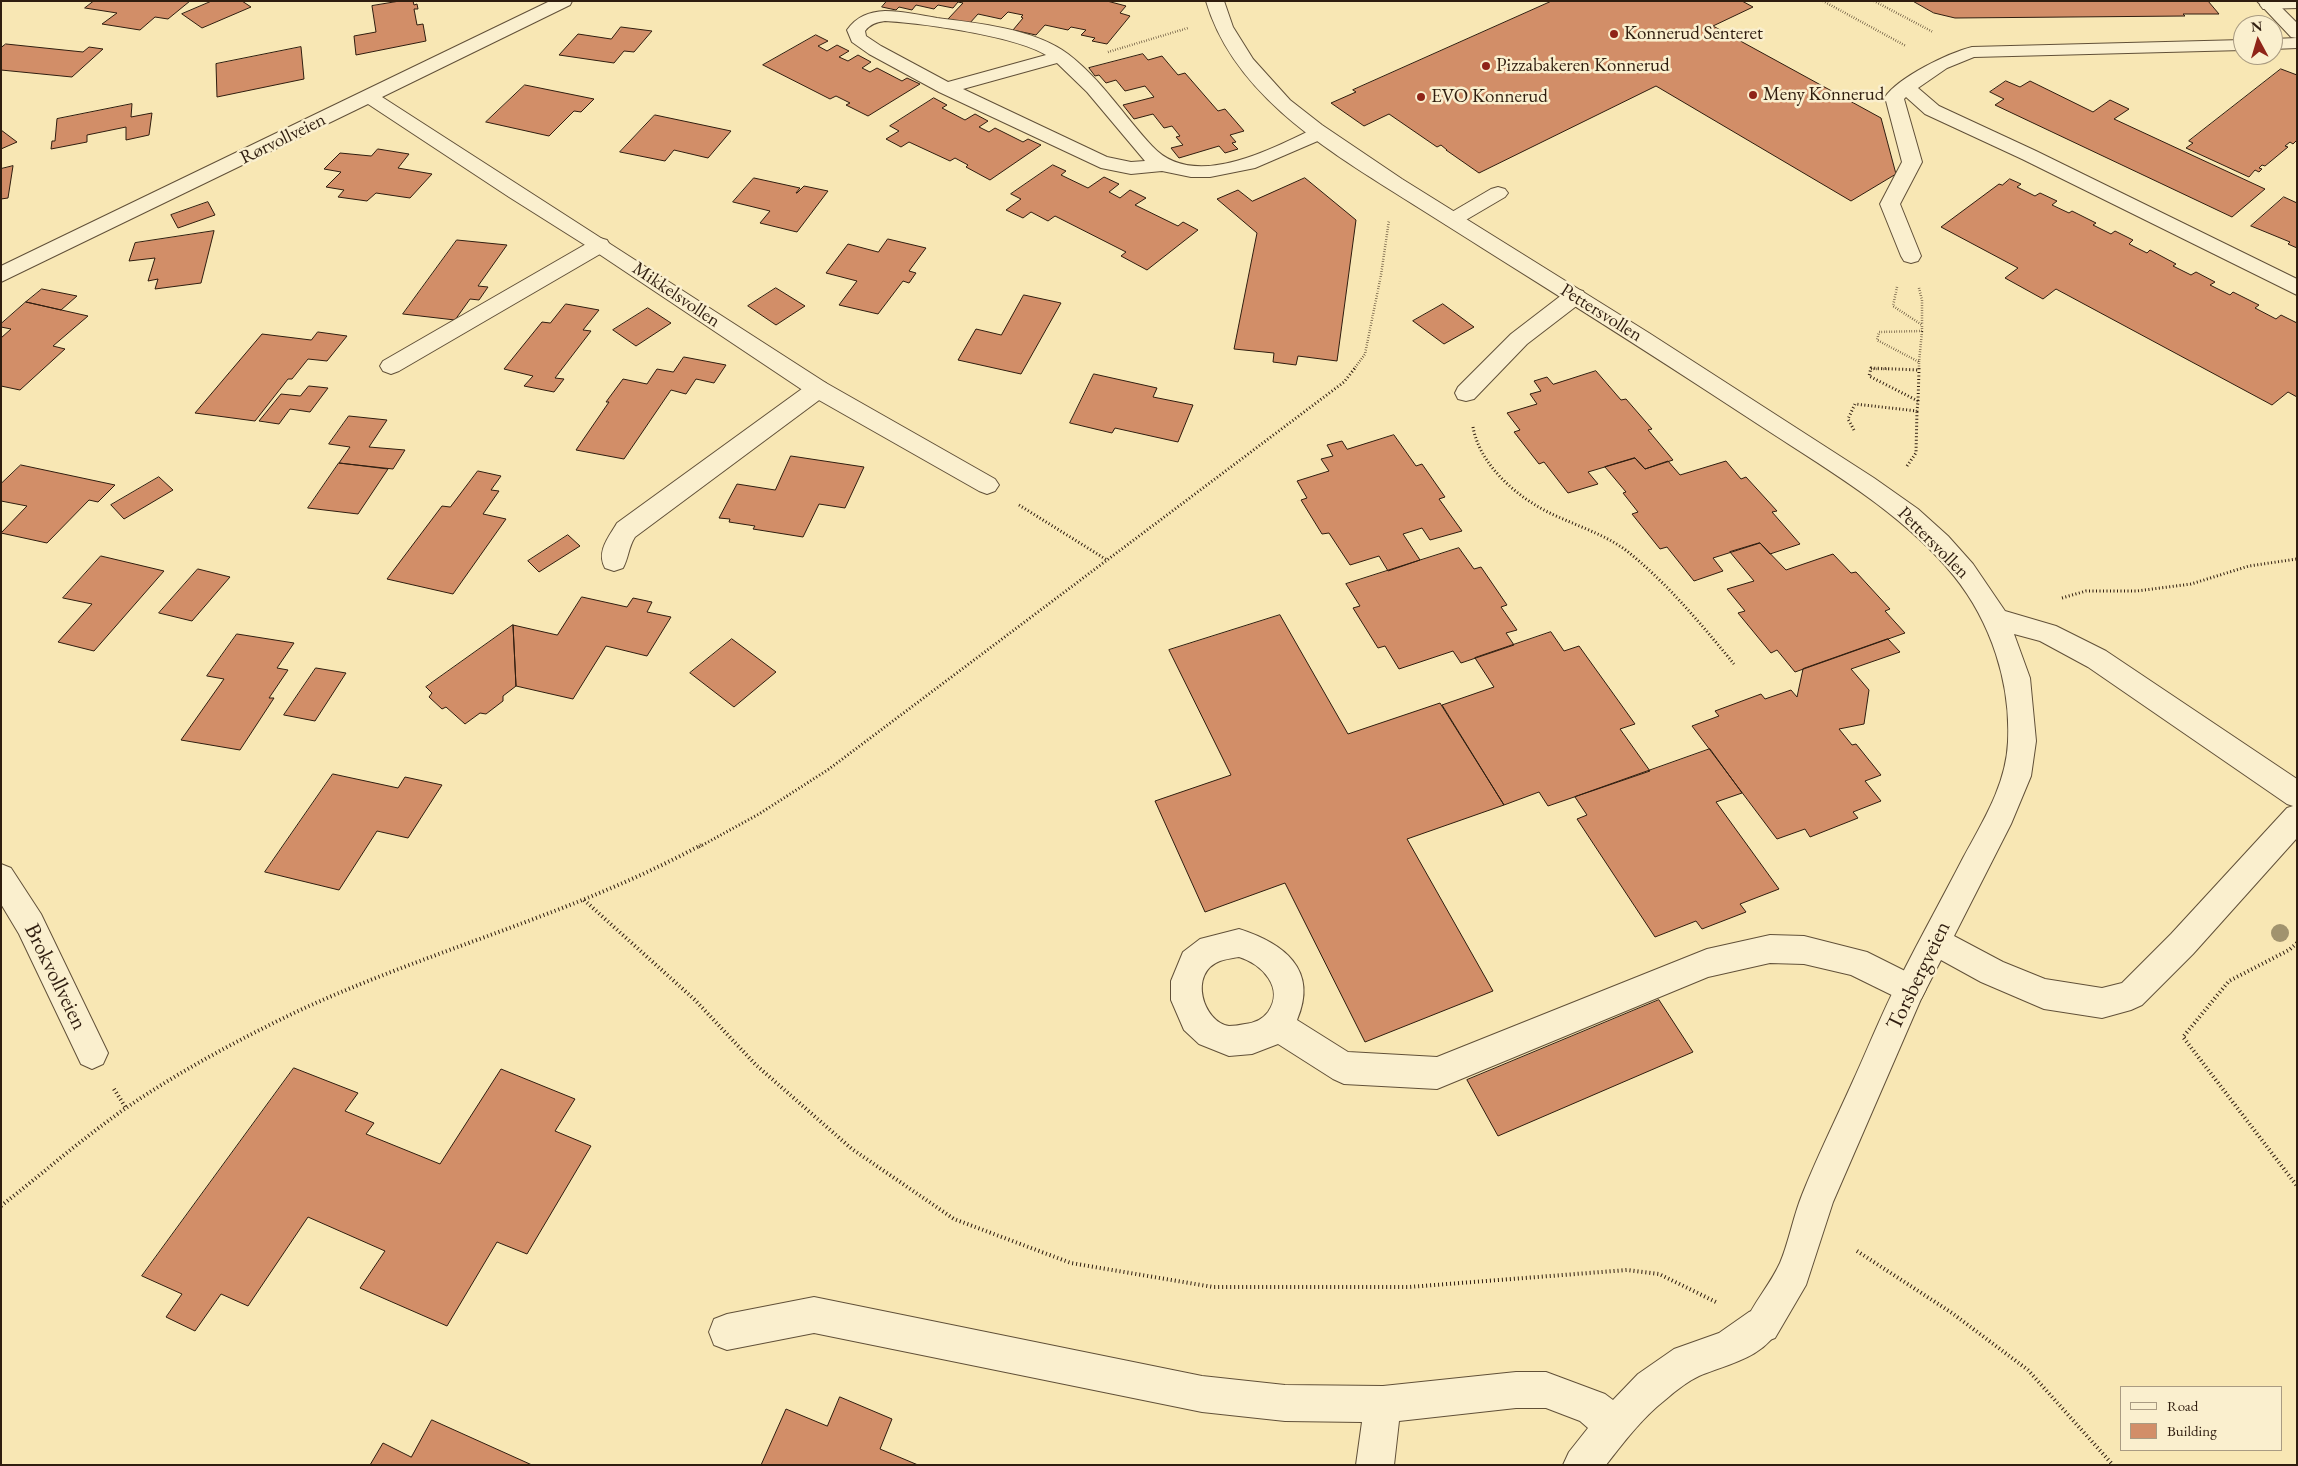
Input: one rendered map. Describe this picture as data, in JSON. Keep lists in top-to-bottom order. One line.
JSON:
{"streets":{"street":["Rørvollveien","Mikkelsvollen","Pettersvollen","Torsbergveien","Brokvollveien"]},"crossings":[["Rørvollveien","Mikkelsvollen"],["Pettersvollen","Torsbergveien"]],"places":["Konnerud Senteret","Pizzabakeren Konnerud","Meny Konnerud","EVO Konnerud"],"legend":["Road","Building"],"north":"top"}
